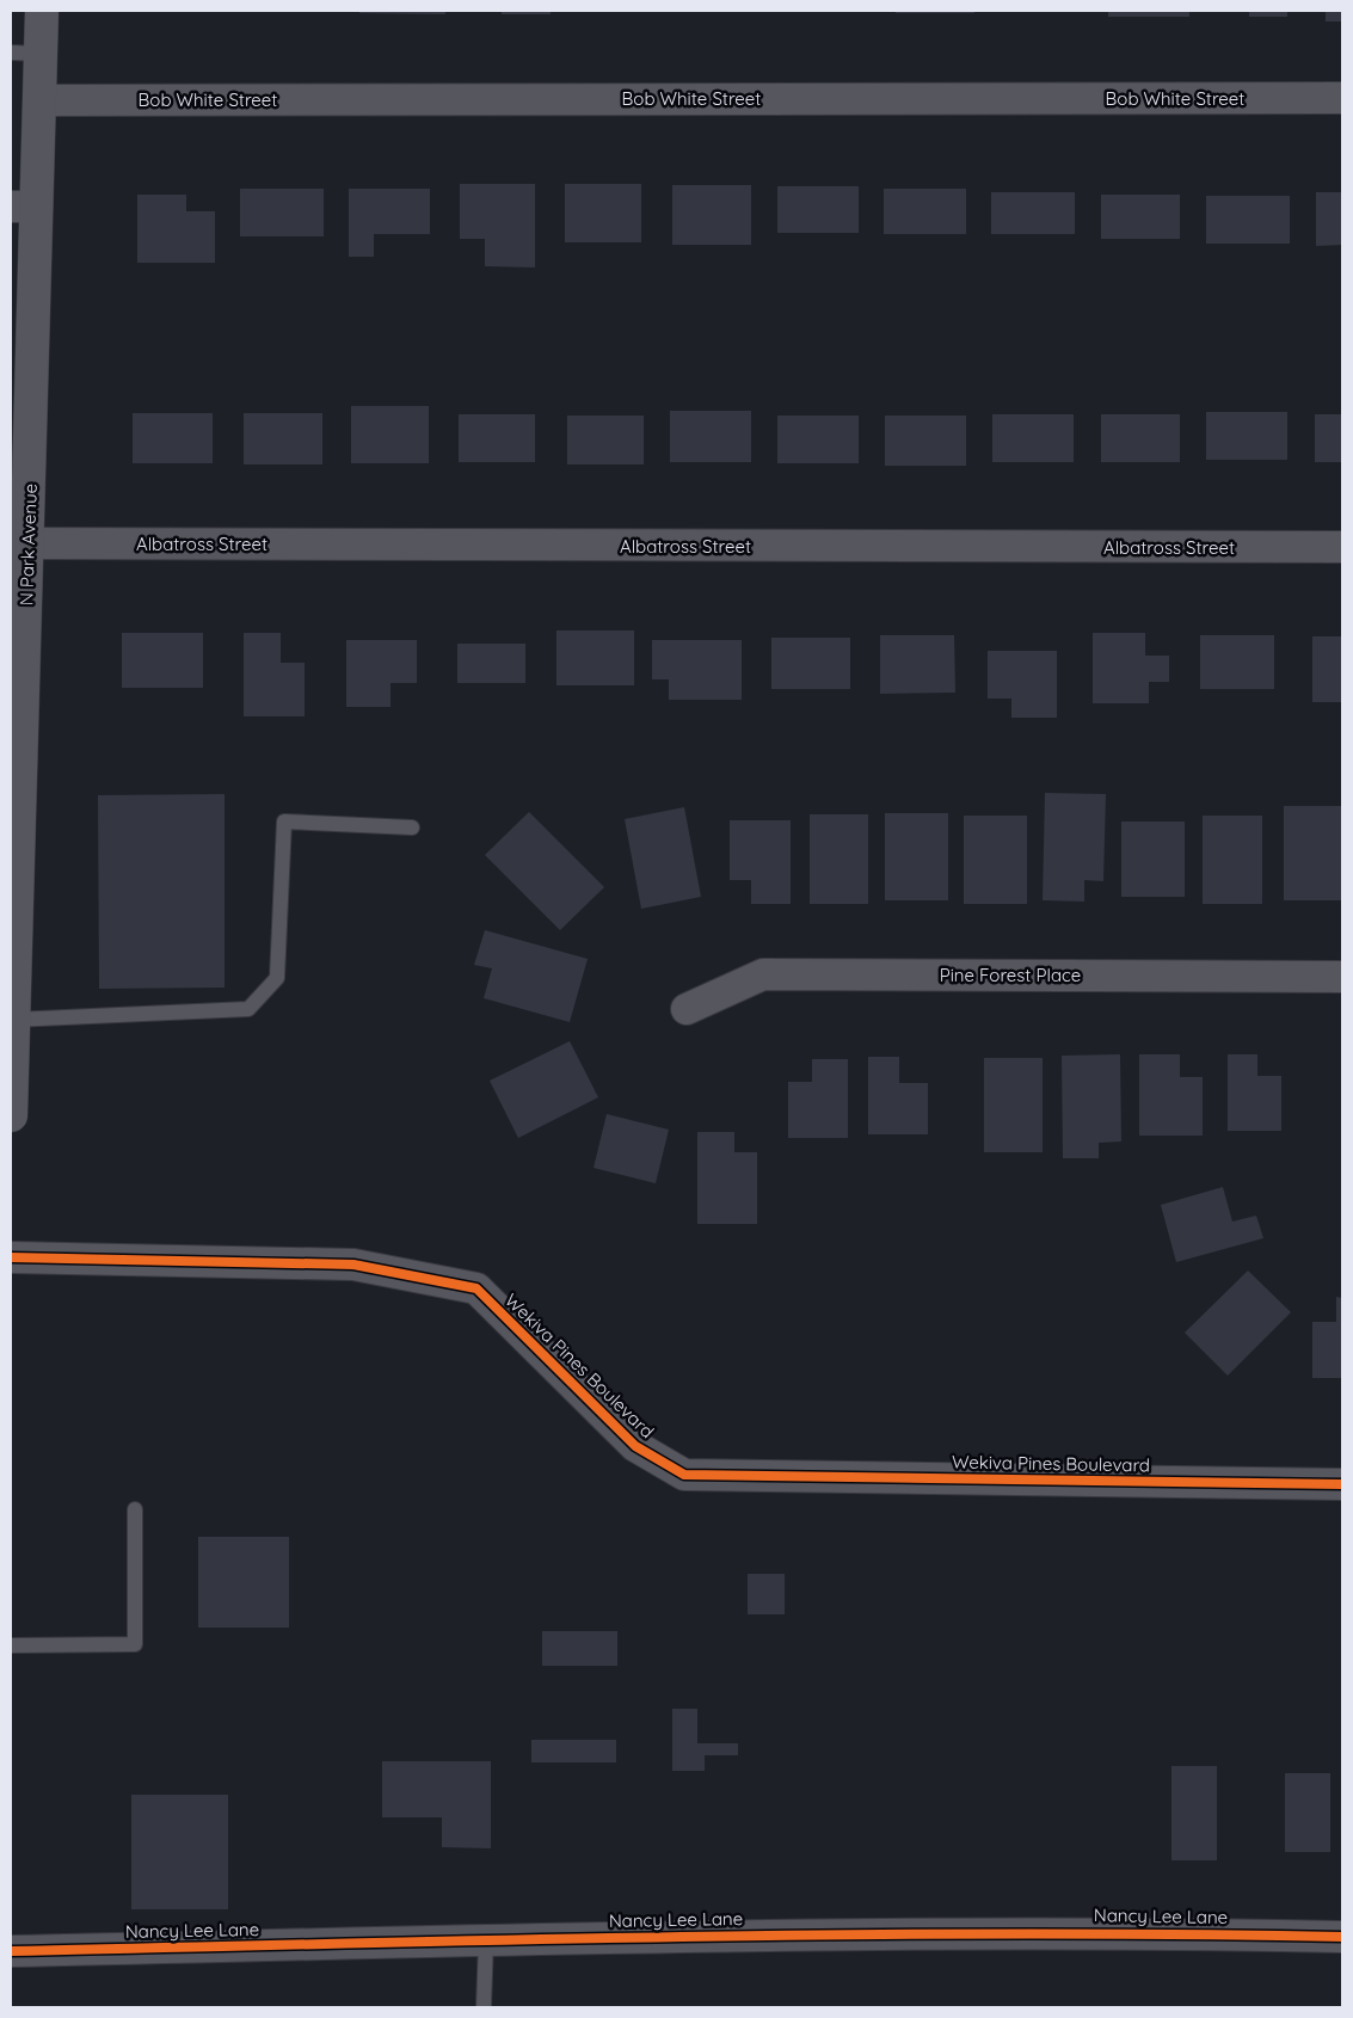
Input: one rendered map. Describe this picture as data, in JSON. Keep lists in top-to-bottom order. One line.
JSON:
{"streets":{"main road":["N Park Avenue"],"street":["Bob White Street","Albatross Street","Pine Forest Place","Wekiva Pines Boulevard","Nancy Lee Lane"]},"crossings":[["Bob White Street","N Park Avenue"],["N Park Avenue","Albatross Street"]]}
